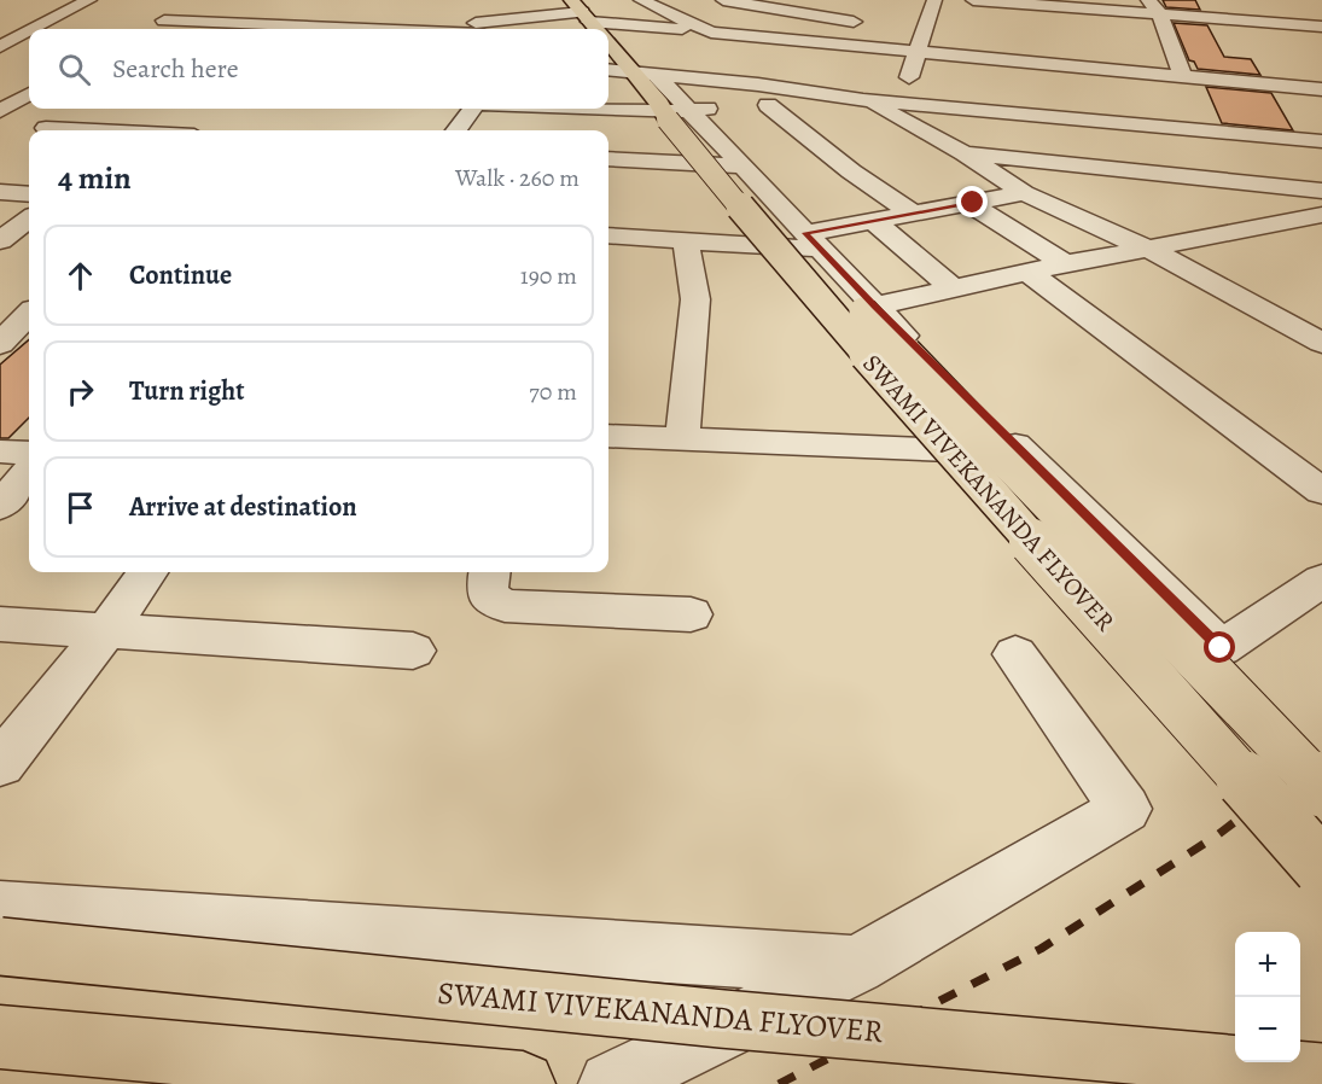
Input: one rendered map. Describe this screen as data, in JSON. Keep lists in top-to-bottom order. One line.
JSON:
{"streets":{"main road":["SWAMI VIVEKANANDA FLYOVER"]},"page":{"search":"Search here","heading":["4 min","Walk · 260 m"],"list":[["Continue","190 m"],["Turn right","70 m"],"Arrive at destination"],"map_buttons":["+","−"]}}
